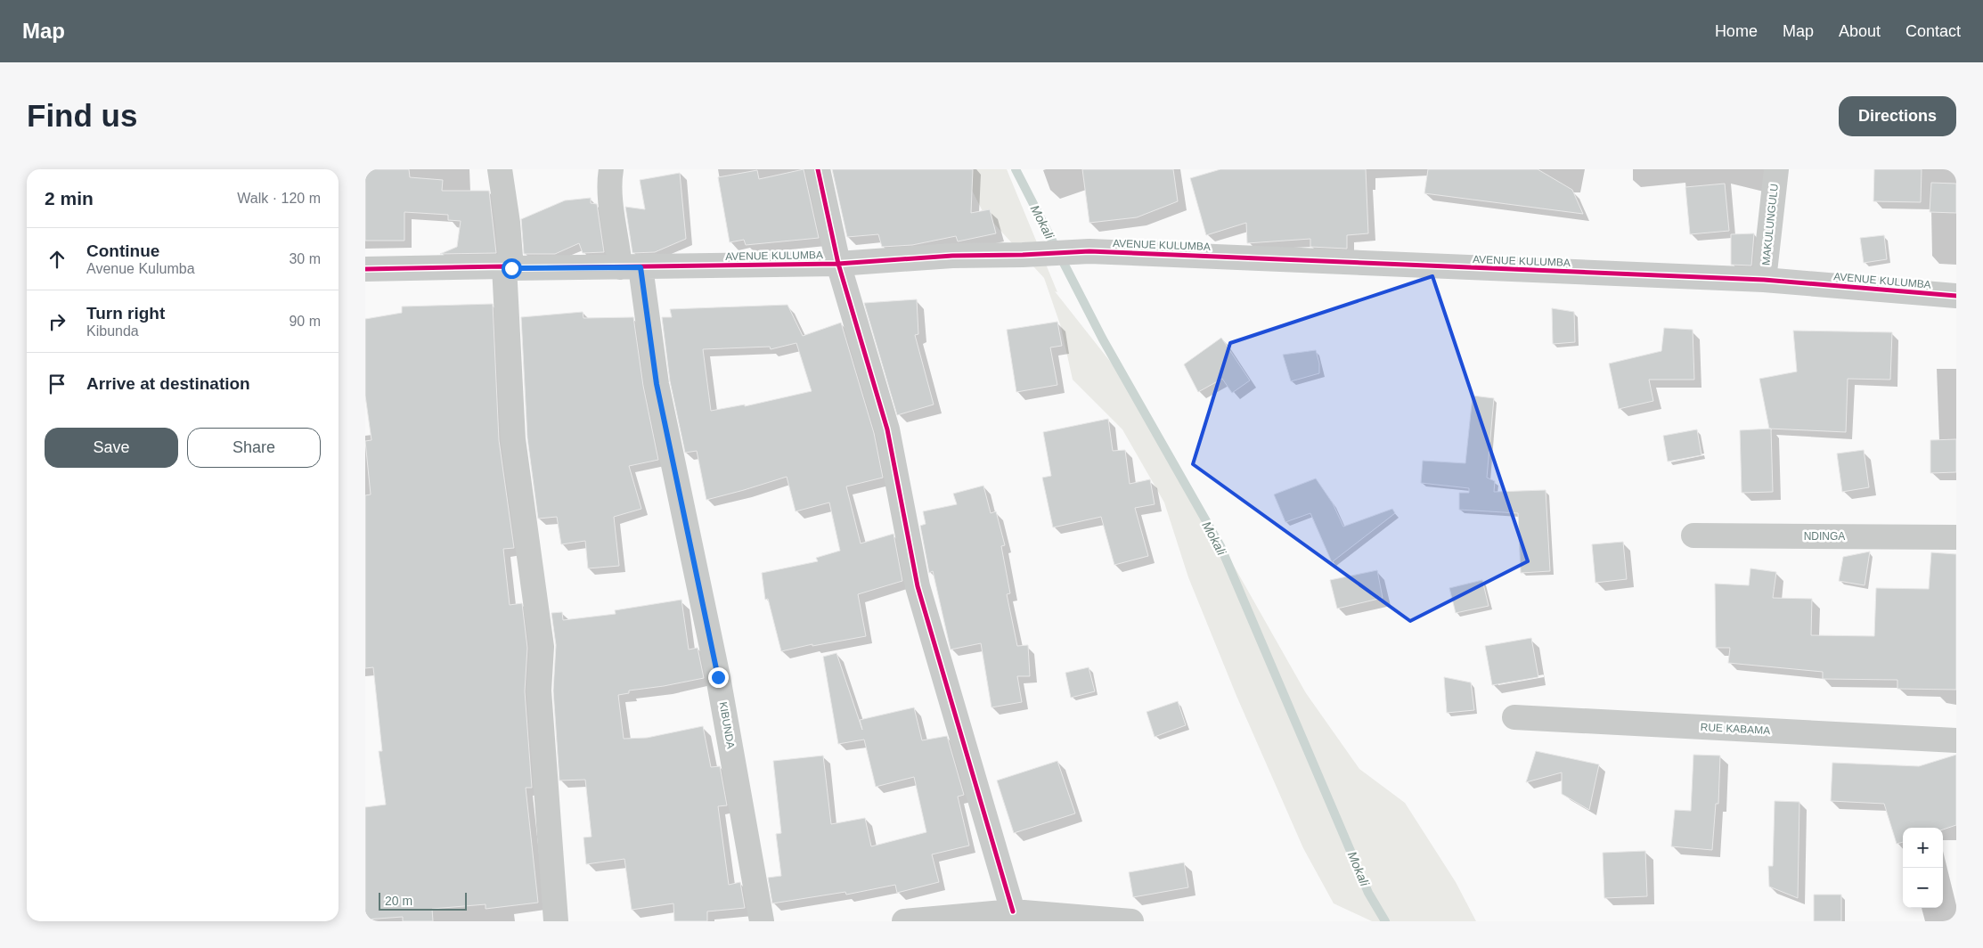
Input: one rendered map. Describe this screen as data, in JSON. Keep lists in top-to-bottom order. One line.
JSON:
{"streets":{"street":["MAKULUNGULU","AVENUE KULUMBA","NDINGA","KIBUNDA","RUE KABAMA"]},"crossings":[["MAKULUNGULU","AVENUE KULUMBA"],["AVENUE KULUMBA","KIBUNDA"]],"water":["Mokali"],"scale_bar":"20 m","page":{"header":"Map","nav":["Home","Map","About","Contact"],"buttons":["Directions",["Save","Share"]],"title":"Find us","heading":["2 min","Walk · 120 m"],"list":[["Continue","Avenue Kulumba","30 m"],["Turn right","Kibunda","90 m"],"Arrive at destination"],"map_buttons":["+","−"],"scale":"20 m"}}
